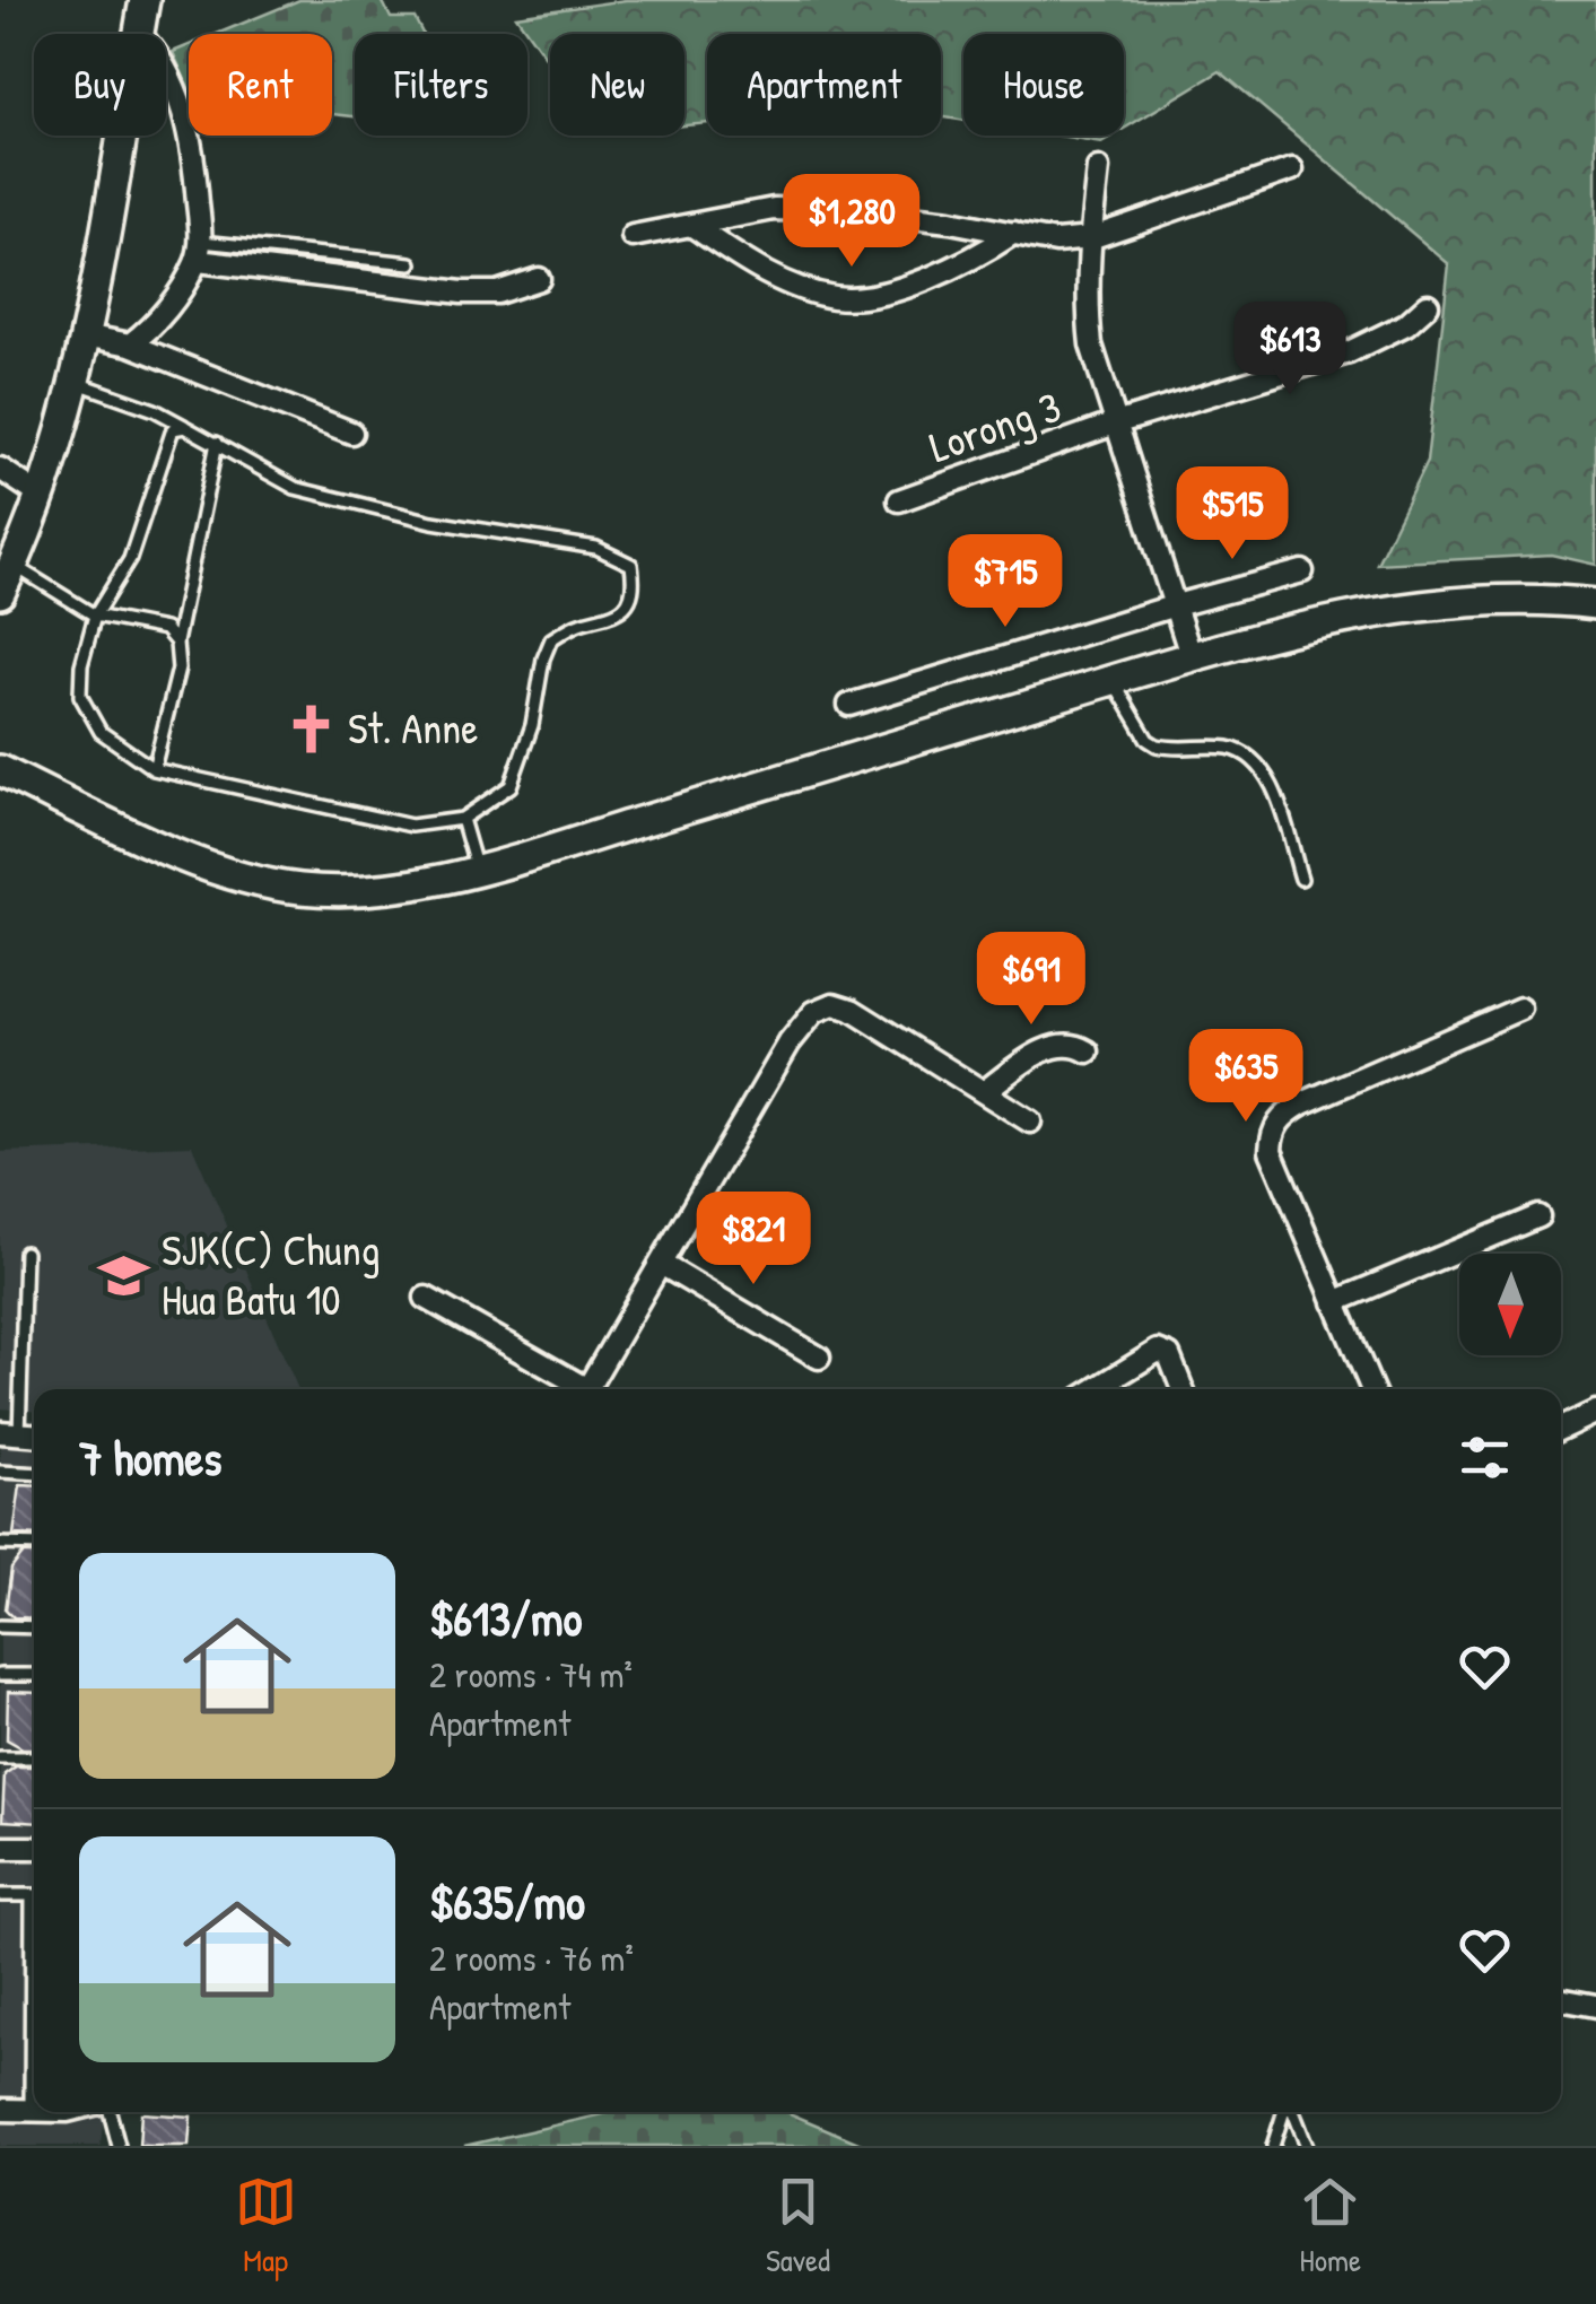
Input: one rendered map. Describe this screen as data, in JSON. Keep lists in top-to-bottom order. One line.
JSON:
{"streets":{"street":["Lorong 3"]},"places":{"church":["St. Anne"],"school or university":["SJK(C) Chung Hua Batu 10"]},"north":"bottom","page":{"chip":["Buy","Rent","Filters","New","Apartment","House"],"price":["$1,280","$613","$515","$715","$691","$635","$821"],"heading":"7 homes","list":[{"name":"$613/mo","note":"2 rooms · 74 m² · Apartment"},{"name":"$635/mo","note":"2 rooms · 76 m² · Apartment"}],"tabs":["Map","Saved","Home"]}}
